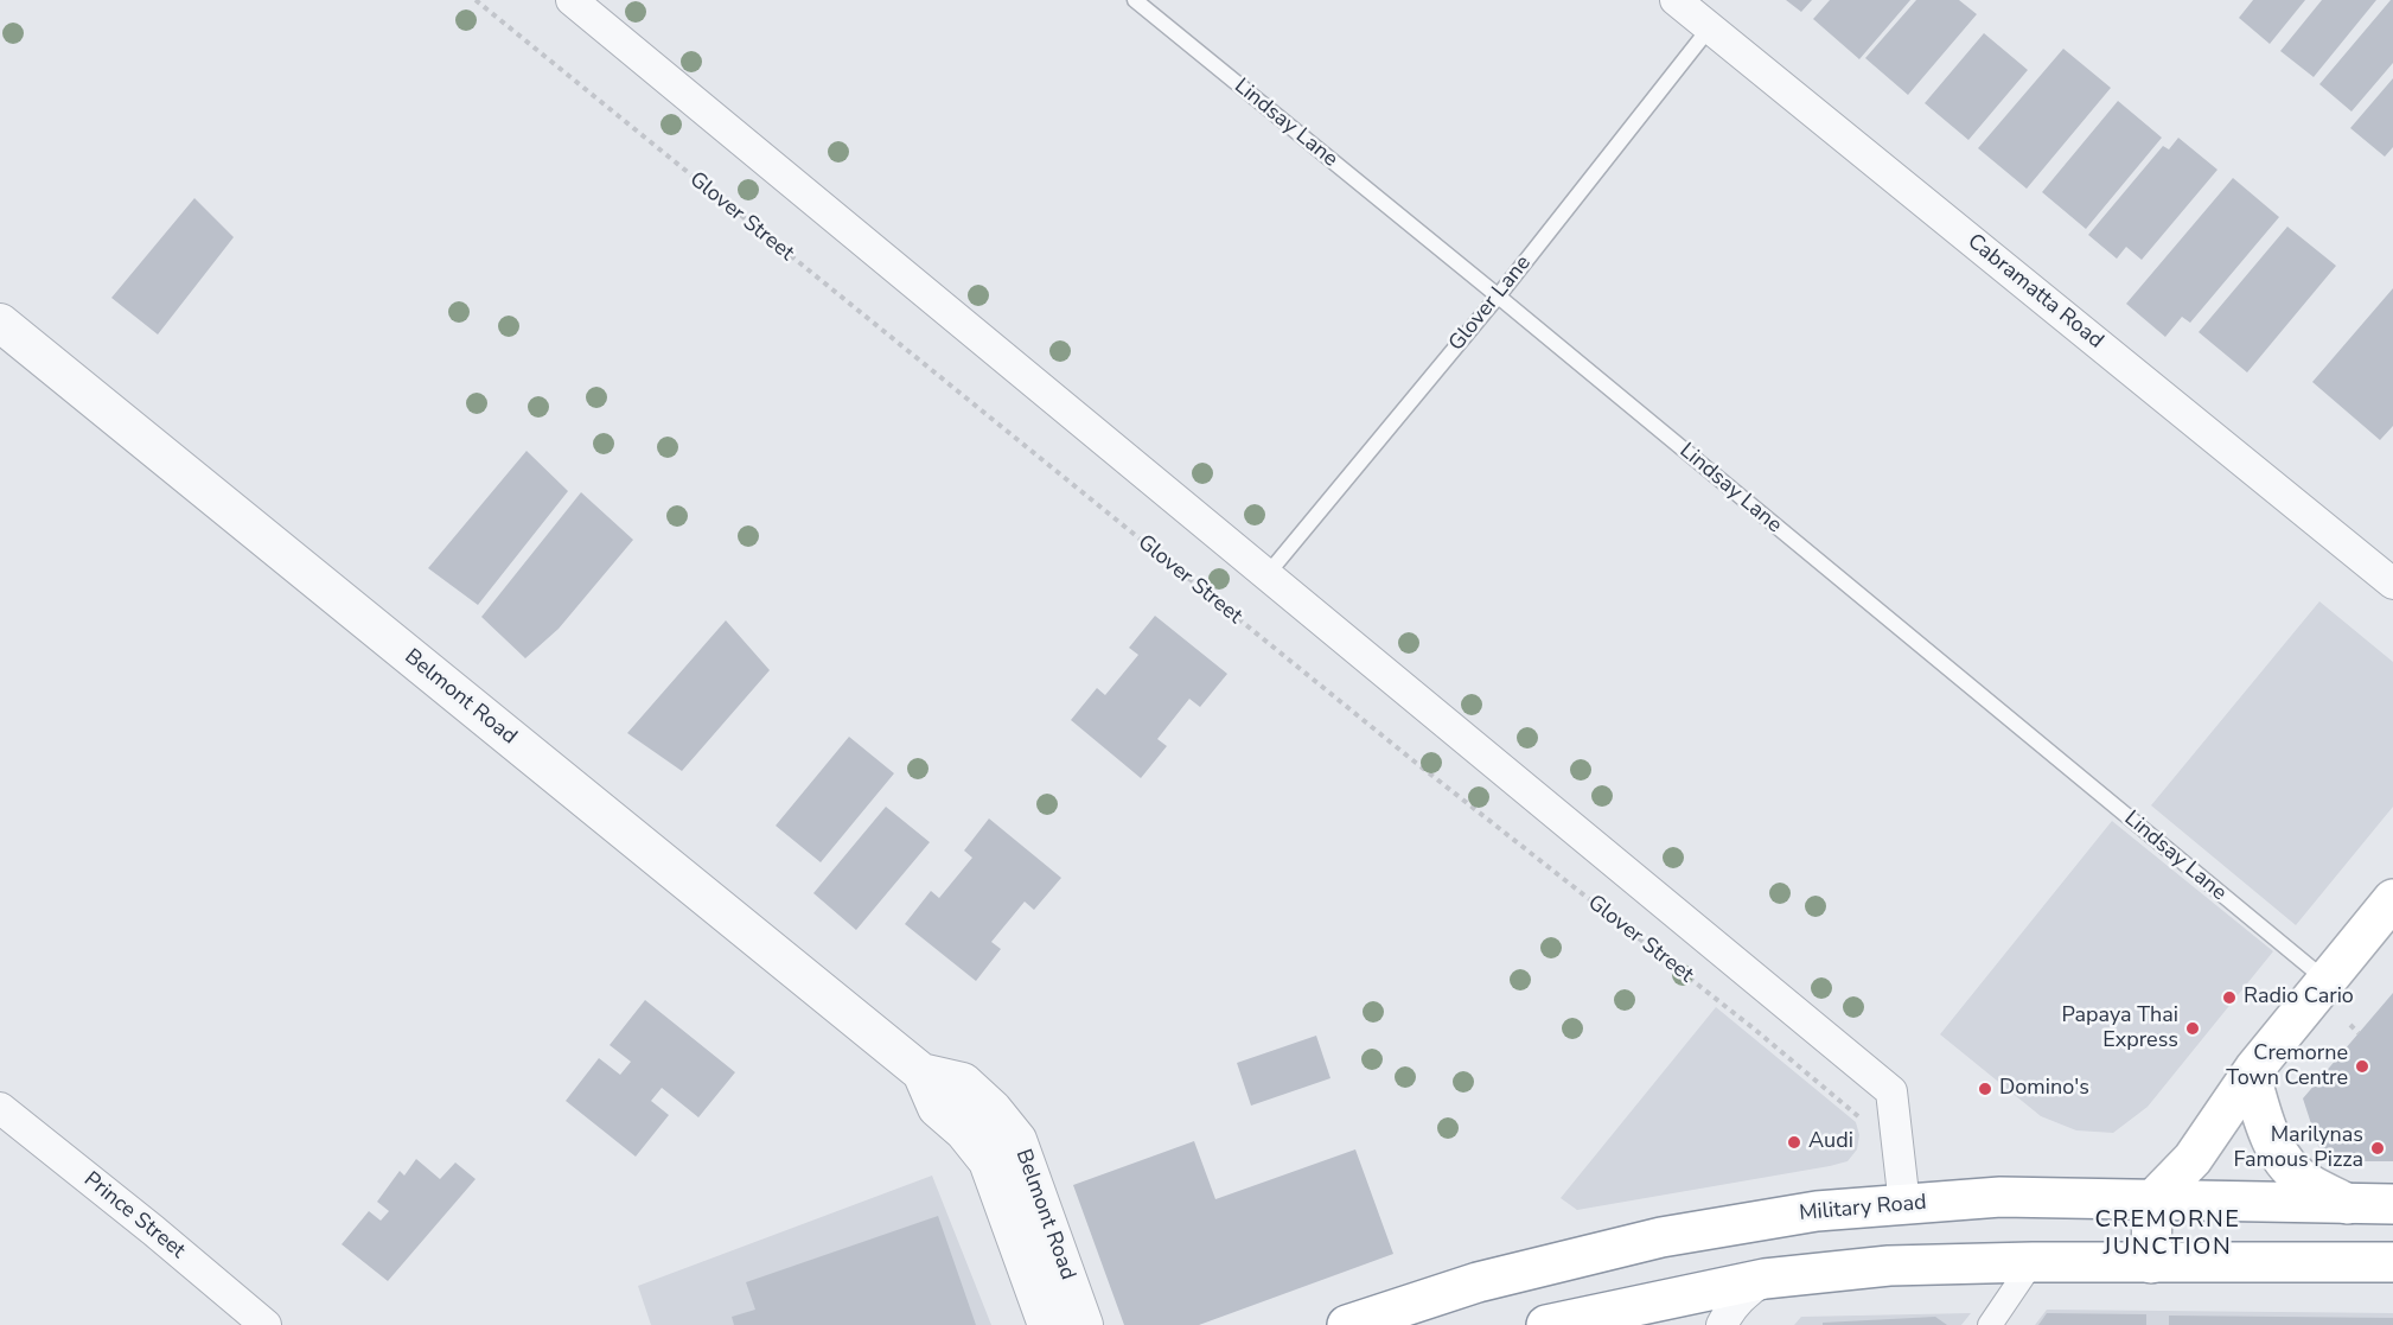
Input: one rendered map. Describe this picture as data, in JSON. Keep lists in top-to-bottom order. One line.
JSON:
{"streets":{"main road":["Military Road"],"street":["Glover Street","Cabramatta Road","Belmont Road","Prince Street"],"lane":["Lindsay Lane","Glover Lane"]},"crossings":[["Lindsay Lane","Glover Lane"],["Glover Street","Glover Lane"],["Glover Street","Military Road"],["Cabramatta Road","Glover Lane"]],"districts":["CREMORNE JUNCTION"],"places":["Radio Cario","Papaya Thai Express","Cremorne Town Centre","Domino's","Audi","Marilynas Famous Pizza"]}
